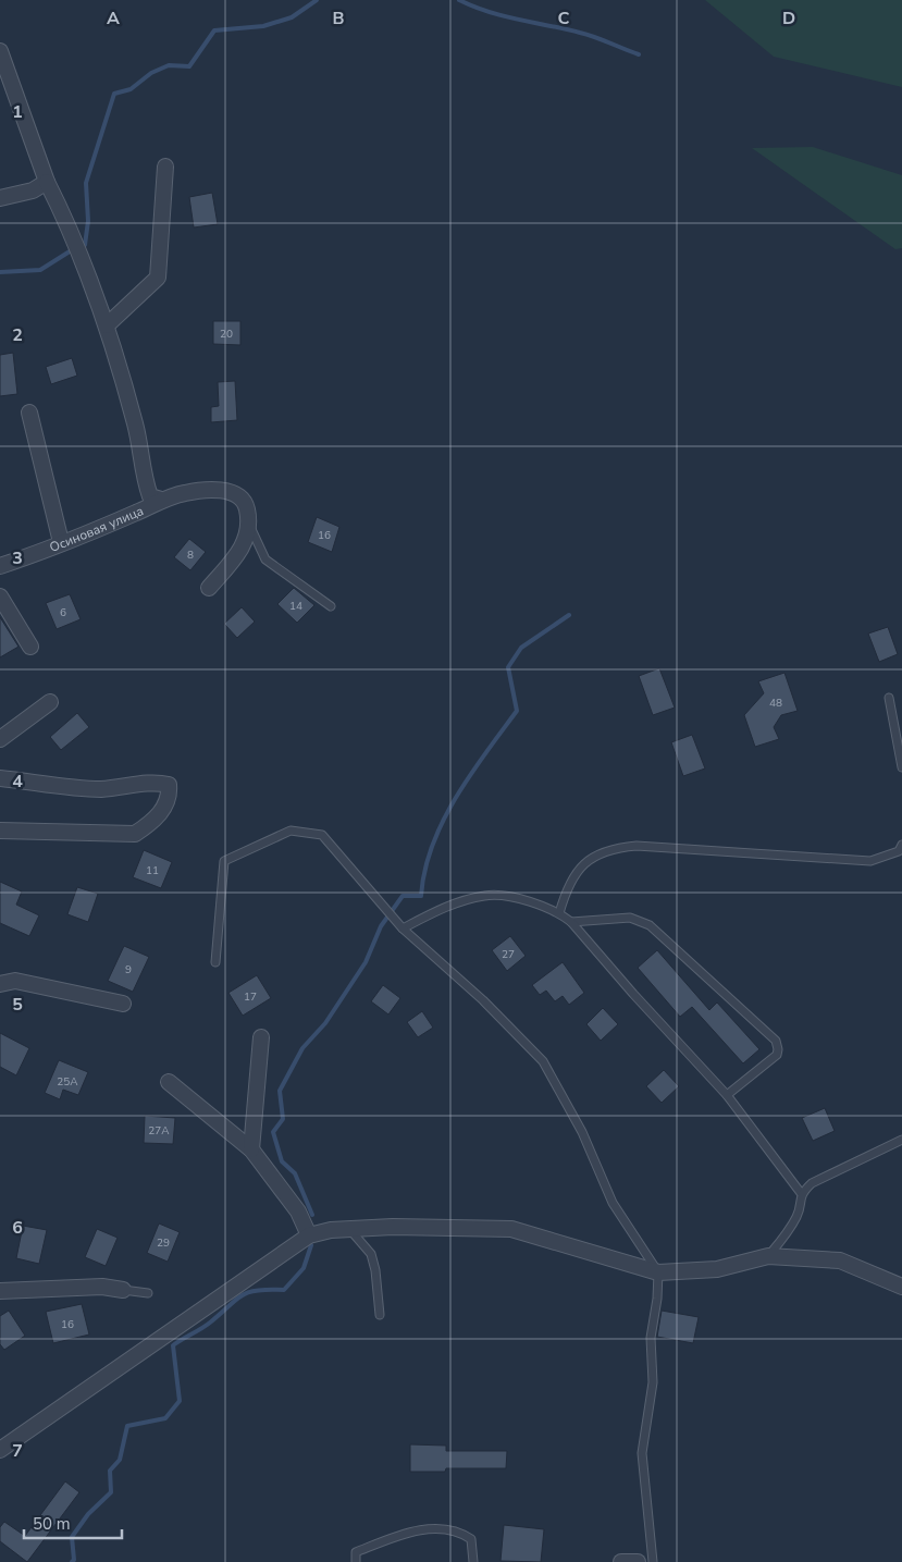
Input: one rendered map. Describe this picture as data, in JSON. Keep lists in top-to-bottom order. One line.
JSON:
{"streets":{"street":["Осиновая улица"]},"house_numbers":["20","16","8","14","6","48","11","27","9","17","25А","27А","29","16"],"scale_bar":"50 m","grid":{"columns":["A","B","C","D"],"rows":["1","2","3","4","5","6","7"]}}
